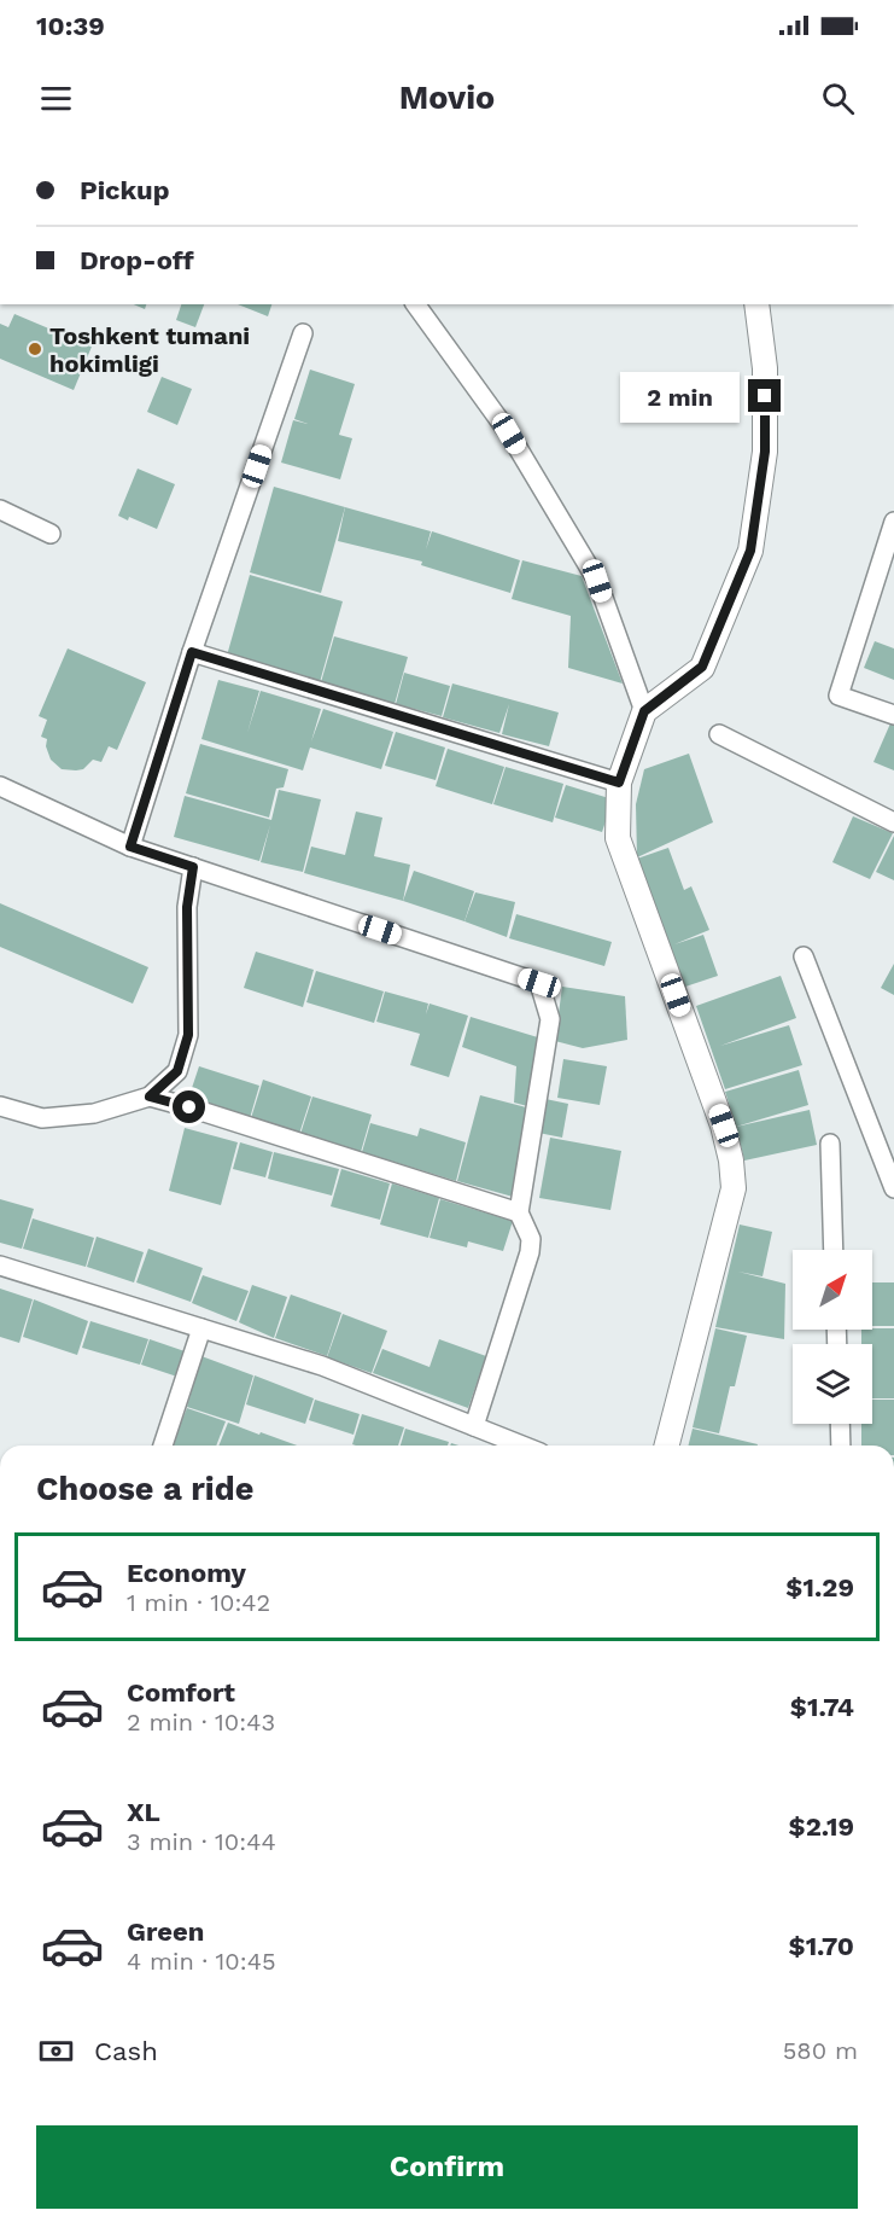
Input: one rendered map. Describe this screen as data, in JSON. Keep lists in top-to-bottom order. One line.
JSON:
{"places":["Toshkent tumani hokimligi"],"north":"top right","page":{"status":"10:39","header":"Movio","banner":["Pickup","Drop-off"],"bubble":"2 min","heading":"Choose a ride","list":[{"name":"Economy","note":"1 min · 10:42","value":"$1.29"},{"name":"Comfort","note":"2 min · 10:43","value":"$1.74"},{"name":"XL","note":"3 min · 10:44","value":"$2.19"},{"name":"Green","note":"4 min · 10:45","value":"$1.70"}],"pay":["Cash","580 m"],"buttons":"Confirm"}}
